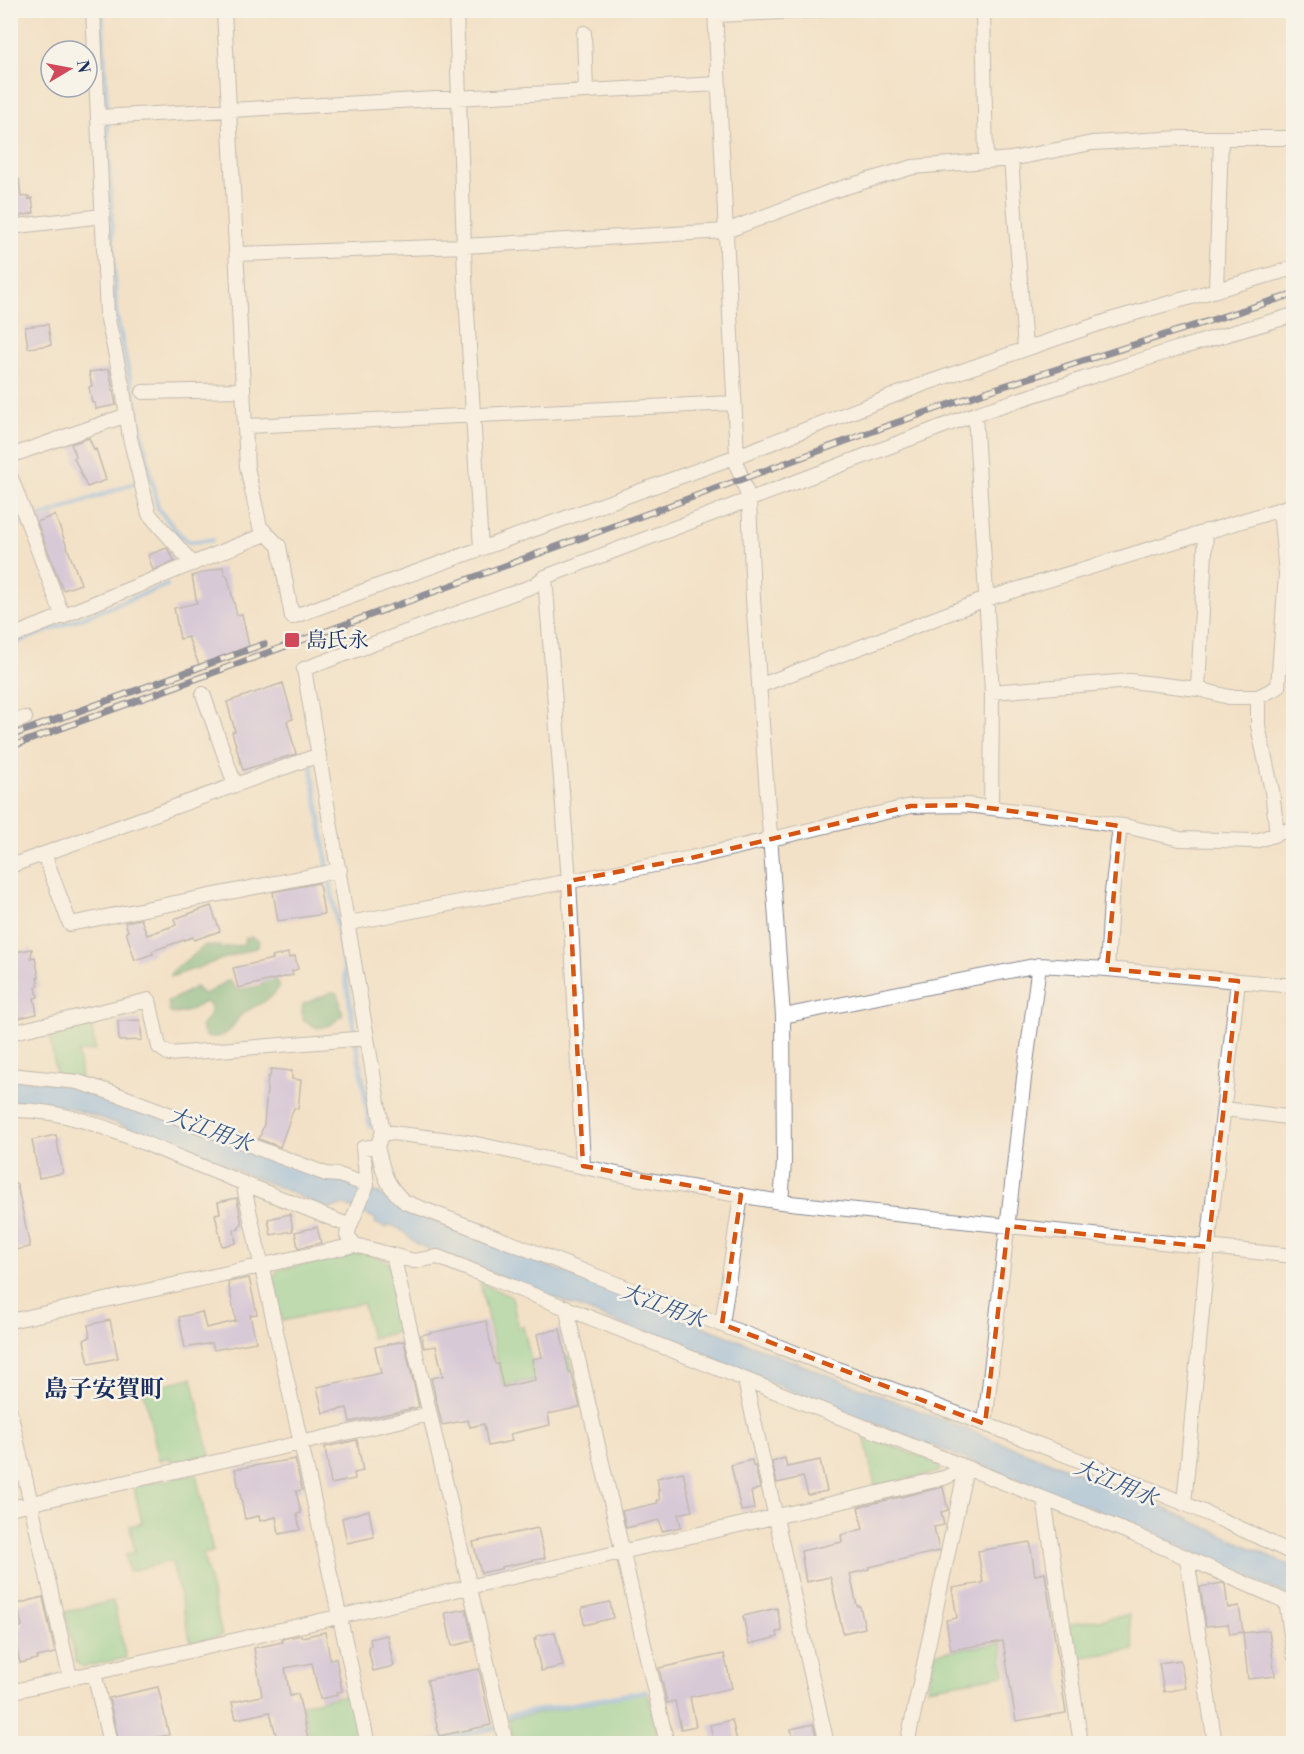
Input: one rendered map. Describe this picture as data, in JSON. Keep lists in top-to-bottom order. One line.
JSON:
{"districts":["島子安賀町"],"water":["大江用水"],"places":{"transit":["島氏永"]},"north":"right"}
